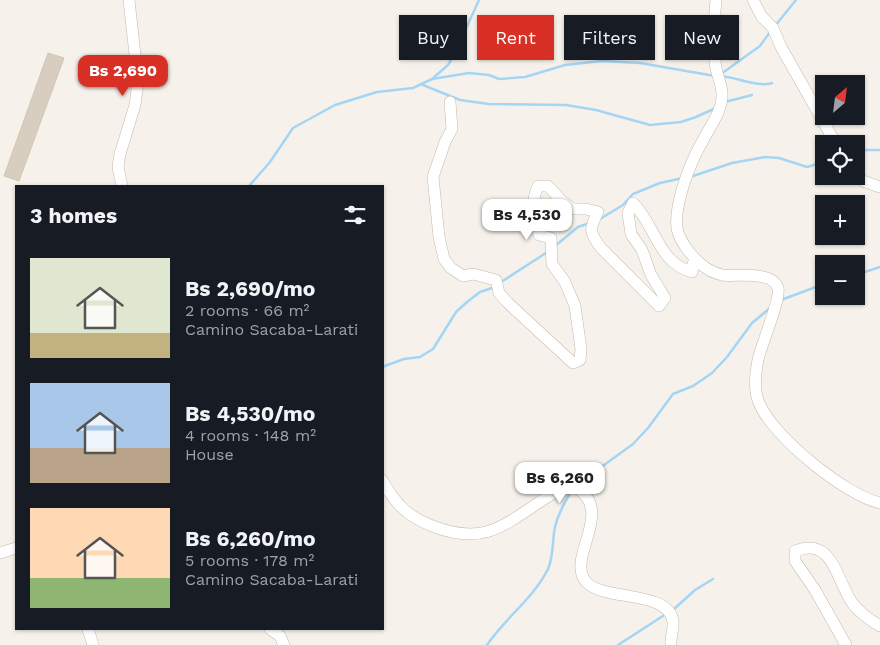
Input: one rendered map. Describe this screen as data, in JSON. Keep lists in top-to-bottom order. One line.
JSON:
{"north":"top right","page":{"chip":["Buy","Rent","Filters","New"],"price":["Bs 2,690","Bs 4,530","Bs 6,260"],"map_buttons":["+","−"],"heading":"3 homes","list":[{"name":"Bs 2,690/mo","note":"2 rooms · 66 m² · Camino Sacaba-Larati"},{"name":"Bs 4,530/mo","note":"4 rooms · 148 m² · House"},{"name":"Bs 6,260/mo","note":"5 rooms · 178 m² · Camino Sacaba-Larati"}]}}
